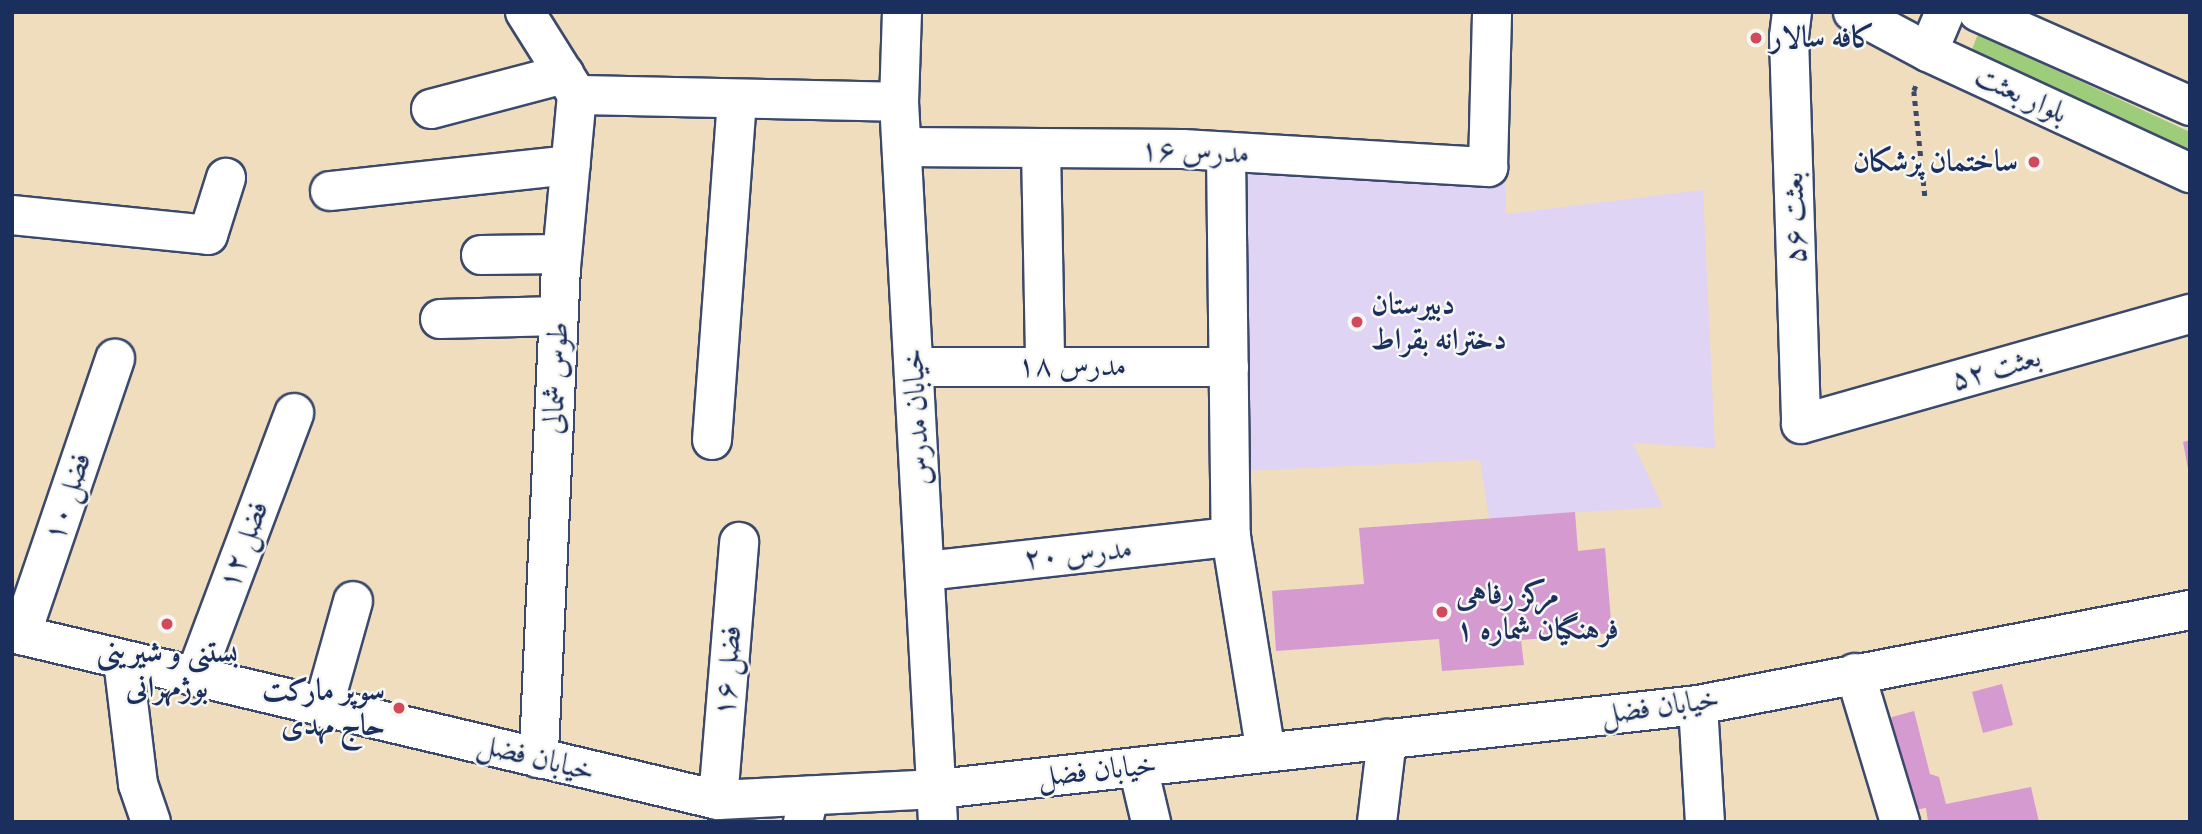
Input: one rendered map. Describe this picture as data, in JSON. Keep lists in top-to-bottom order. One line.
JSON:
{"streets":{"street":["بلوار بعثت","مدرس ۱۶","بعثت ۵۶","مدرس ۱۸","بعثت ۵۲","طوس شمالی","خیابان مدرس","فضل ۱۰","فضل ۱۲","مدرس ۲۰","فضل ۱۶","خیابان فضل"]},"crossings":[["مدرس ۱۶","خیابان مدرس"],["بعثت ۵۶","بعثت ۵۲"],["مدرس ۱۸","خیابان مدرس"],["طوس شمالی","خیابان فضل"],["خیابان مدرس","مدرس ۲۰"],["خیابان مدرس","خیابان فضل"],["فضل ۱۰","خیابان فضل"],["فضل ۱۲","خیابان فضل"],["فضل ۱۶","خیابان فضل"]],"places":["کافه سالار","ساختمان پزشکان","دبیرستان دخترانه بقراط","مرکز رفاهی فرهنگیان شماره ۱","بستنی و شیرینی بوژمهرانی","سوپر مارکت حاج مهدی"]}
